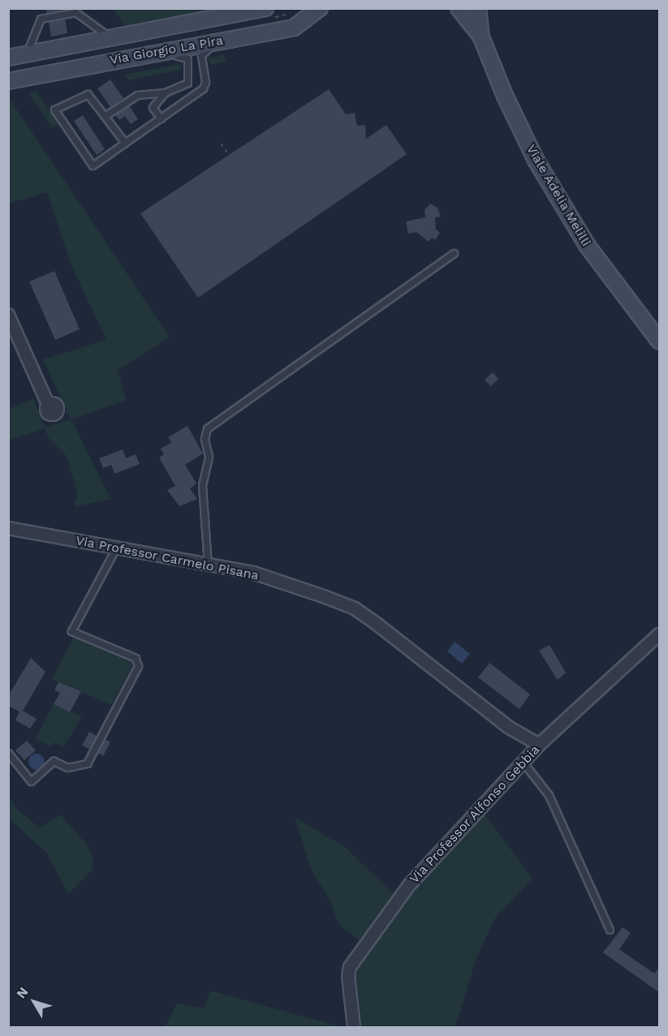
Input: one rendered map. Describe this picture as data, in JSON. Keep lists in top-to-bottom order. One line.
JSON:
{"streets":{"main road":["Via Giorgio La Pira","Viale Adelia Melilli"],"street":["Via Professor Carmelo Pisana","Via Professor Alfonso Gebbia"]},"crossings":[["Via Professor Carmelo Pisana","Via Professor Alfonso Gebbia"]],"north":"top left"}
